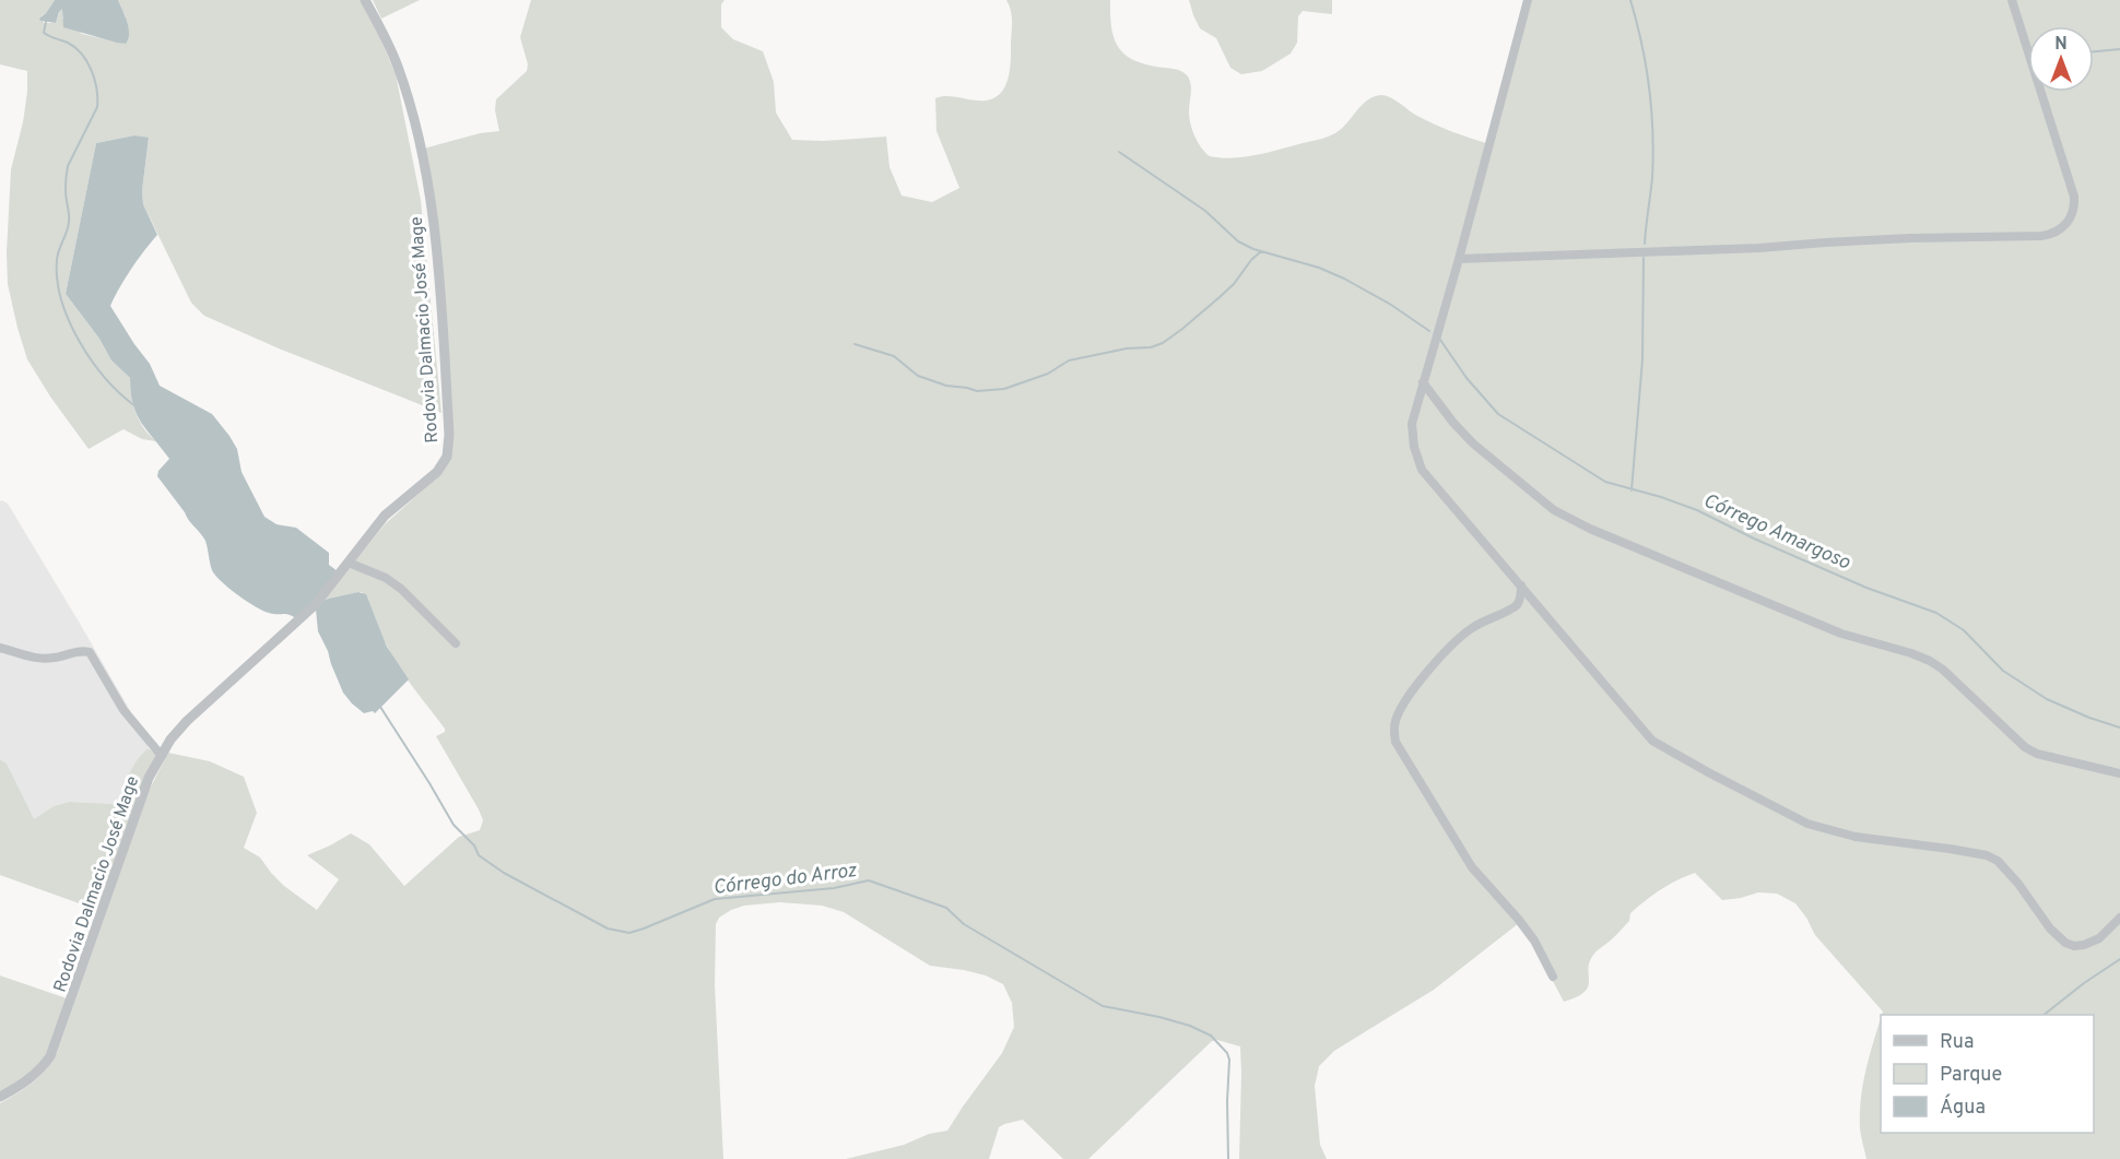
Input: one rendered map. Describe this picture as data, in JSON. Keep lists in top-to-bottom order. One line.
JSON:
{"streets":{"street":["Rodovia Dalmacio José Mage"]},"water":["Córrego Amargoso","Córrego do Arroz"],"legend":["Rua","Parque","Água"],"north":"top"}
